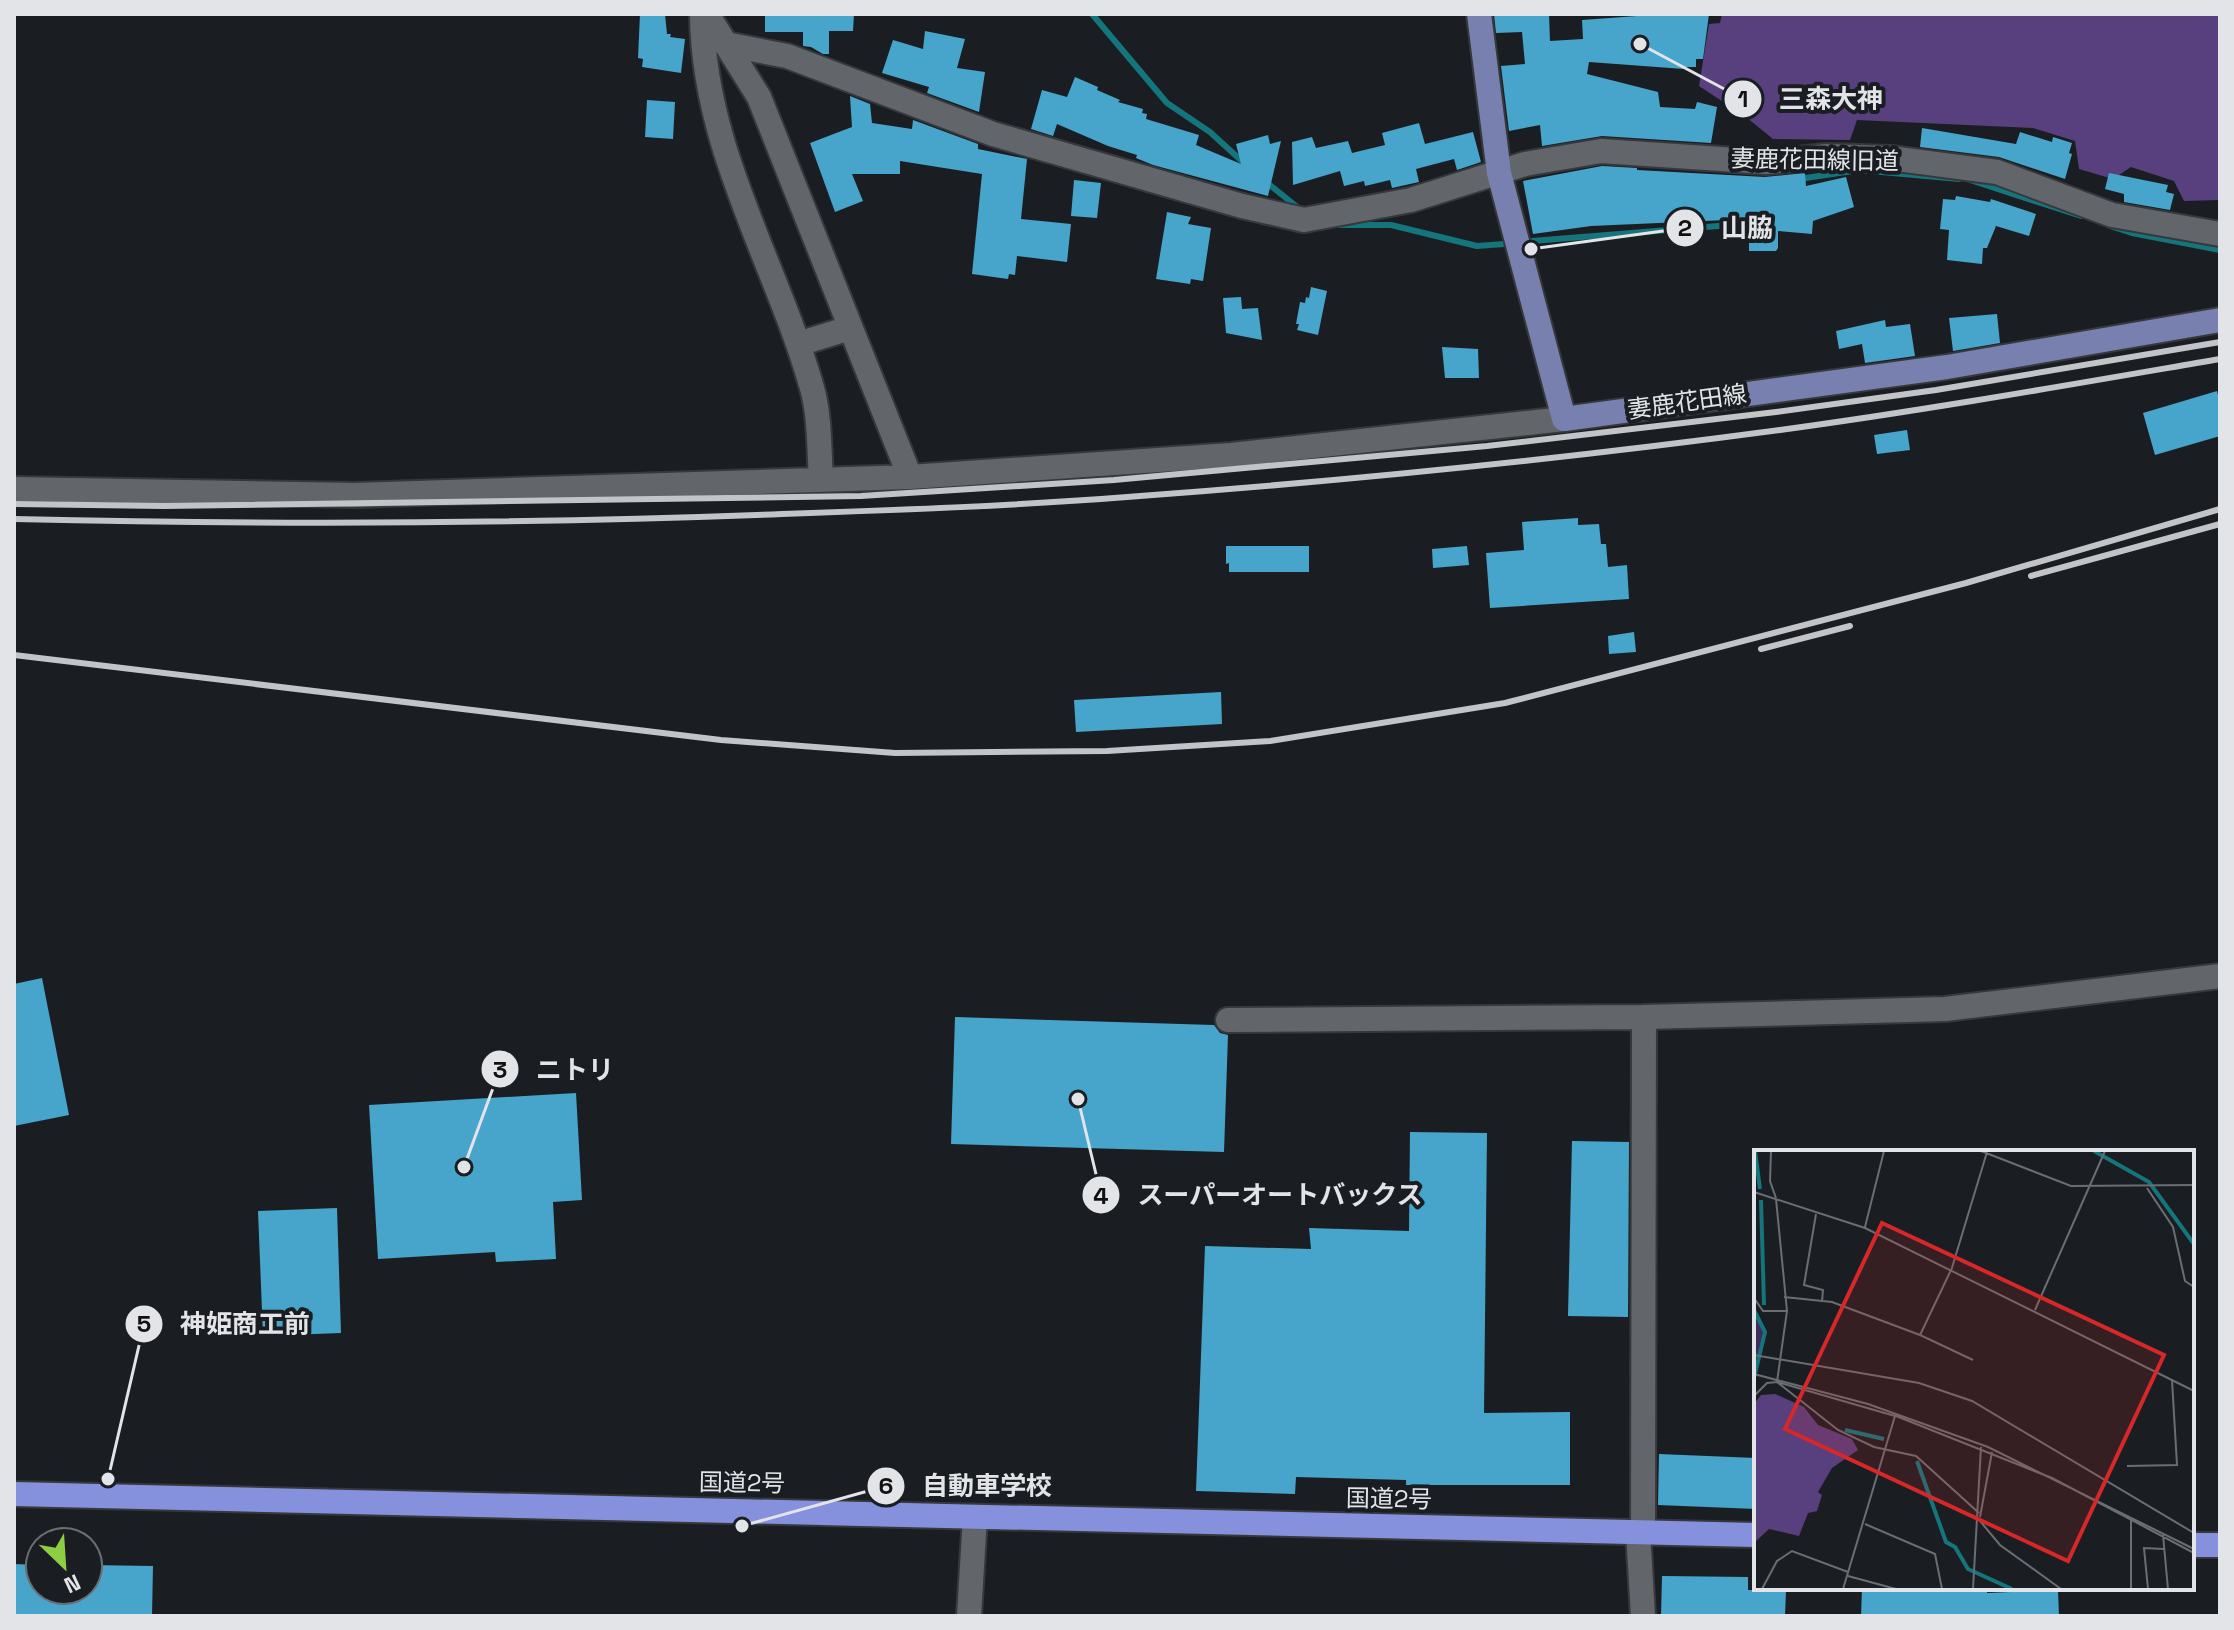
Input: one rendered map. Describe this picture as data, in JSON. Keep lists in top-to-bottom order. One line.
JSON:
{"streets":{"highway":["国道2号"],"main road":["妻鹿花田線"],"street":["妻鹿花田線旧道"]},"places":["三森大神","山脇","スーパーオートバックス","ニトリ","神姫商工前","自動車学校"],"north":"bottom right"}
